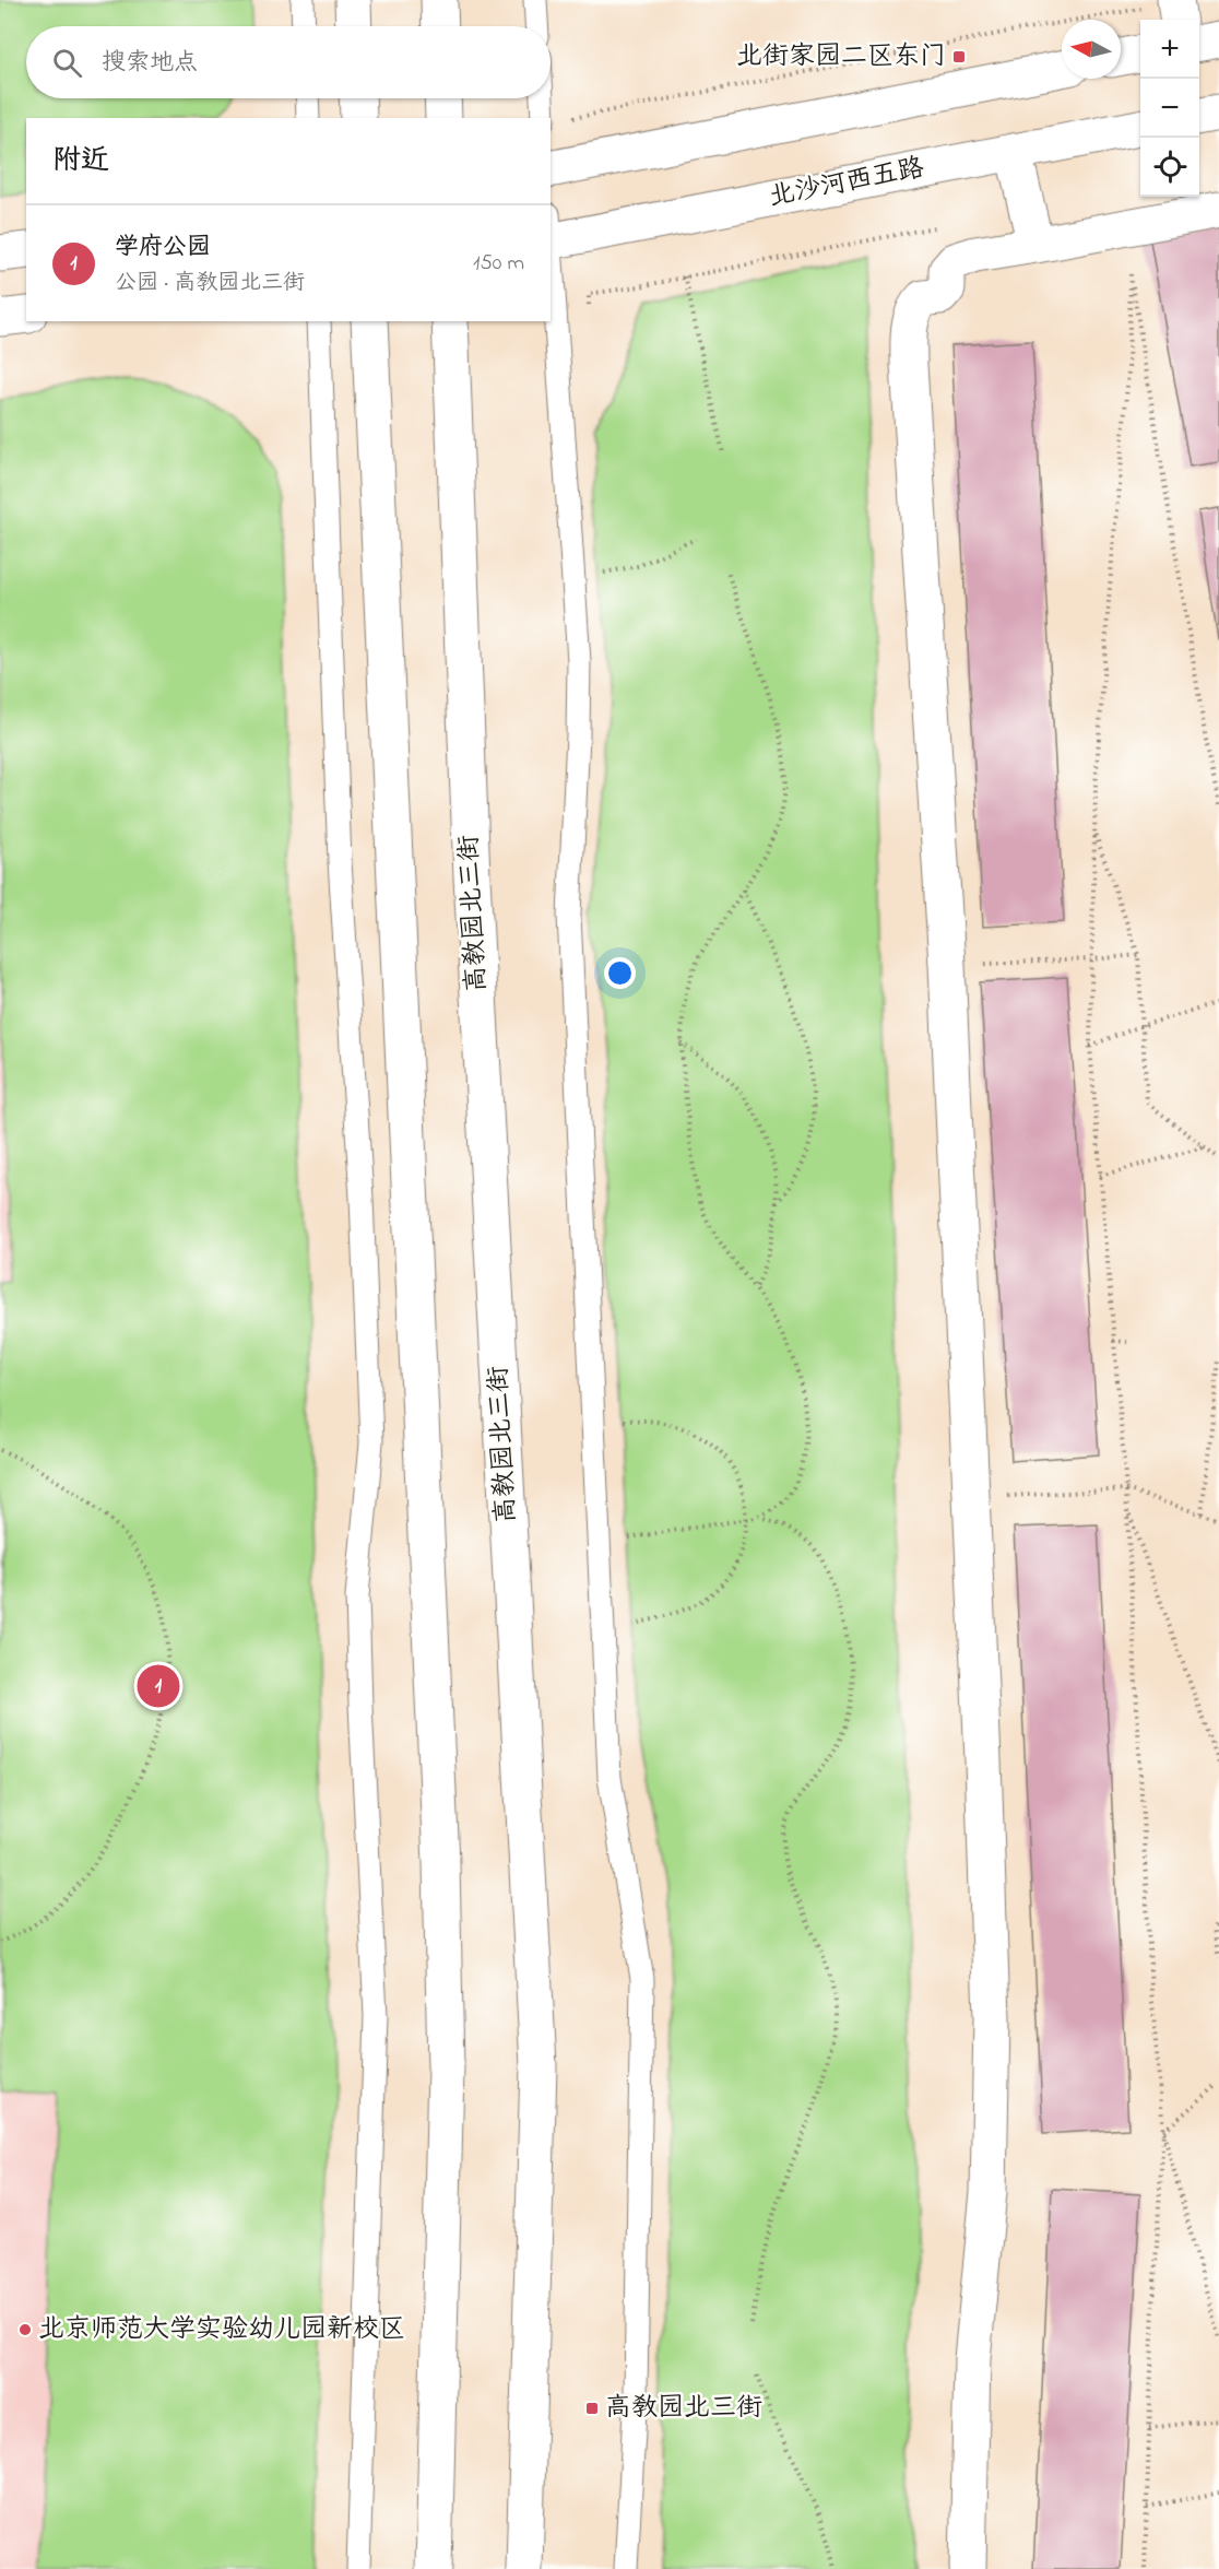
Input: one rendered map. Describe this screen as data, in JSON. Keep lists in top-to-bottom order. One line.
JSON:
{"streets":{"main road":["北沙河西五路","高教园北三街"]},"places":{"transit":["北街家园二区东门","高教园北三街"],"other":["北京师范大学实验幼儿园新校区"]},"north":"left","page":{"map_buttons":["+","−"],"search":"搜索地点","heading":"附近","list":[{"mark":"1","name":"学府公园","note":"公园 · 高教园北三街","value":"150 m"}],"pins":"1"}}
